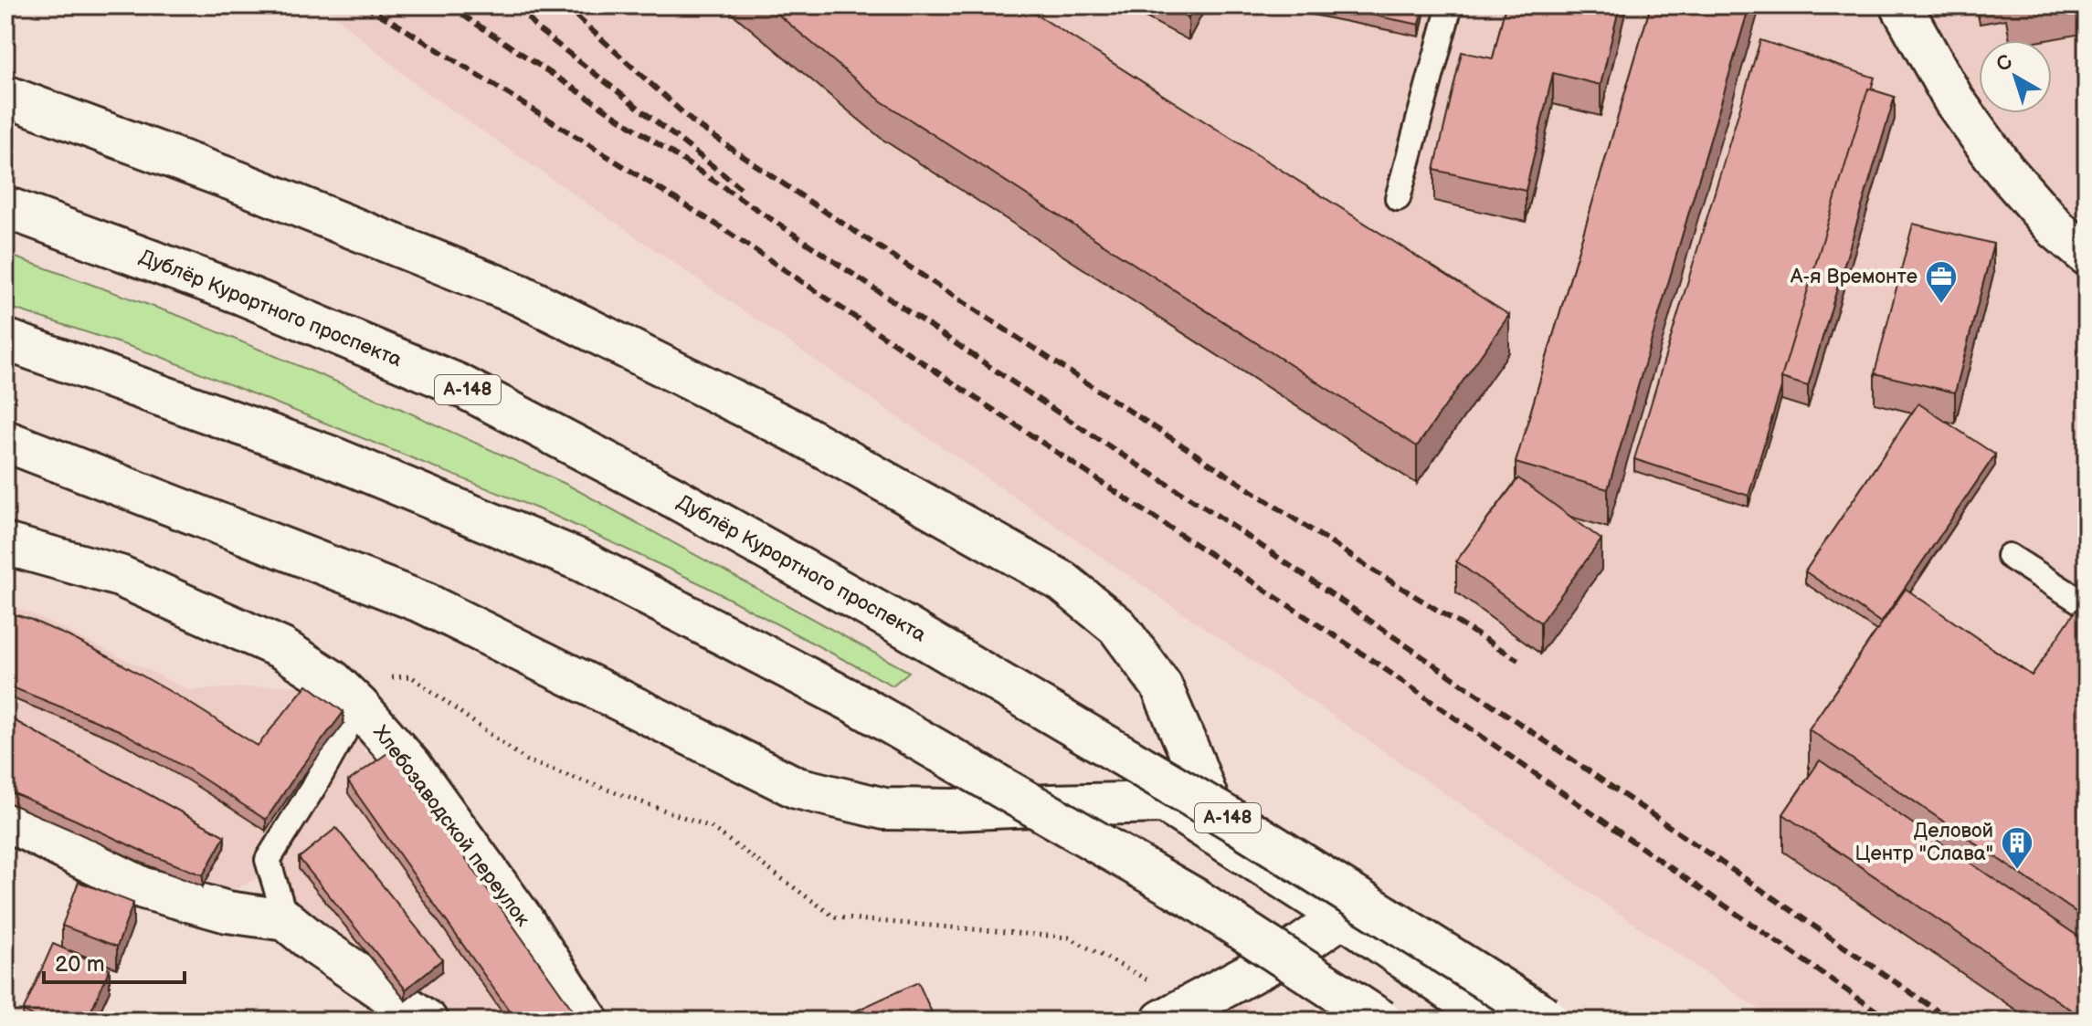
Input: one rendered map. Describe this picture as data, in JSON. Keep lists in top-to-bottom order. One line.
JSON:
{"streets":{"main road":["Дублёр Курортного проспекта","А-148","Хлебозаводской переулок"]},"places":{"office":["А-я Времонте"],"building":["Деловой Центр \"Слава\""]},"scale_bar":"20 m","north":"top left"}
